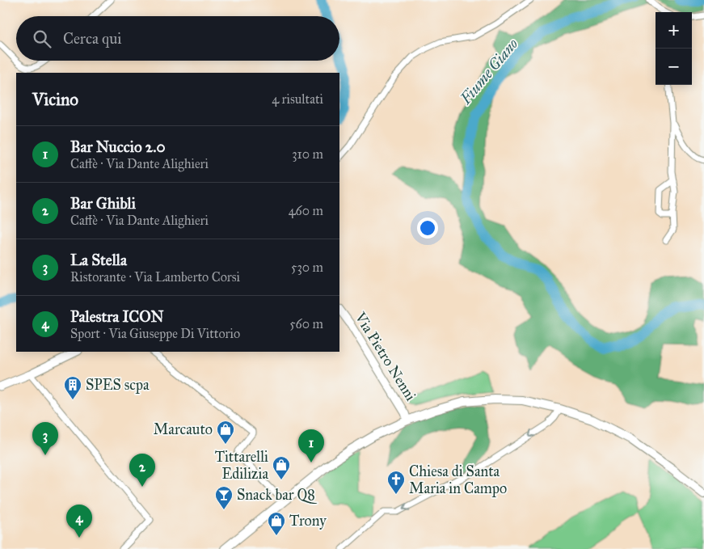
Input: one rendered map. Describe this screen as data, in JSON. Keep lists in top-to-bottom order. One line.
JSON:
{"streets":{"street":["Via Pietro Nenni"]},"water":["Fiume Giano"],"places":{"building":["SPES scpa"],"shop":["Marcauto","Tittarelli Edilizia","Trony"],"church":["Chiesa di Santa Maria in Campo"],"bar":["Snack bar Q8"]},"page":{"map_buttons":["+","−"],"search":"Cerca qui","heading":["Vicino","4 risultati"],"list":[{"mark":"1","name":"Bar Nuccio 2.0","note":"Caffè · Via Dante Alighieri","value":"310 m"},{"mark":"2","name":"Bar Ghibli","note":"Caffè · Via Dante Alighieri","value":"460 m"},{"mark":"3","name":"La Stella","note":"Ristorante · Via Lamberto Corsi","value":"530 m"},{"mark":"4","name":"Palestra ICON","note":"Sport · Via Giuseppe Di Vittorio","value":"560 m"}],"pins":["3","1","2","4"]}}
